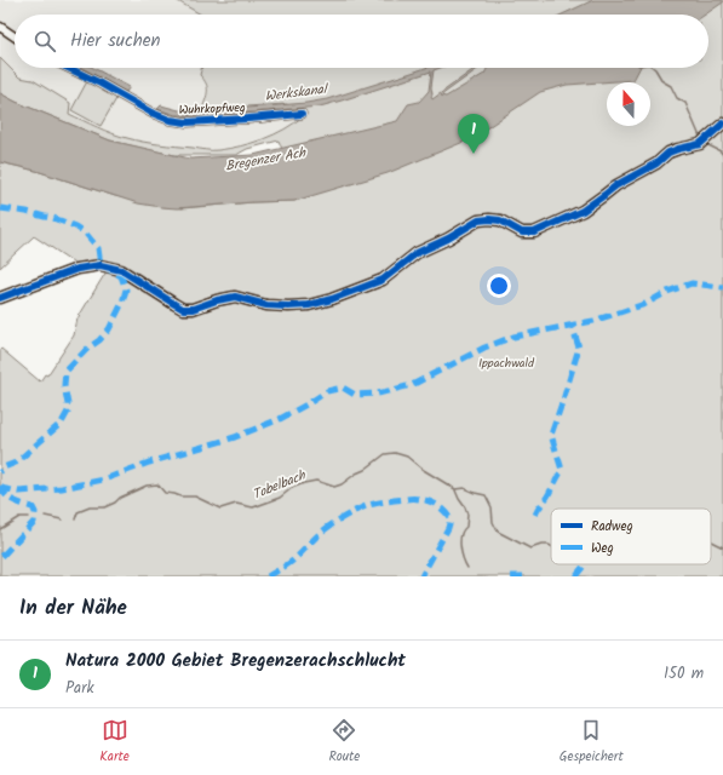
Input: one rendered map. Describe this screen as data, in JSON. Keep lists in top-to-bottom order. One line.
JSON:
{"streets":{"street":["Wuhrkopfweg"]},"water":["Werkskanal","Bregenzer Ach","Tobelbach"],"parks":["Ippachwald"],"legend":["Radweg","Weg"],"north":"top","page":{"search":"Hier suchen","pins":"1","heading":"In der Nähe","list":[{"mark":"1","name":"Natura 2000 Gebiet Bregenzerachschlucht","note":"Park","value":"150 m"}],"nav":["Karte","Route","Gespeichert"]}}
